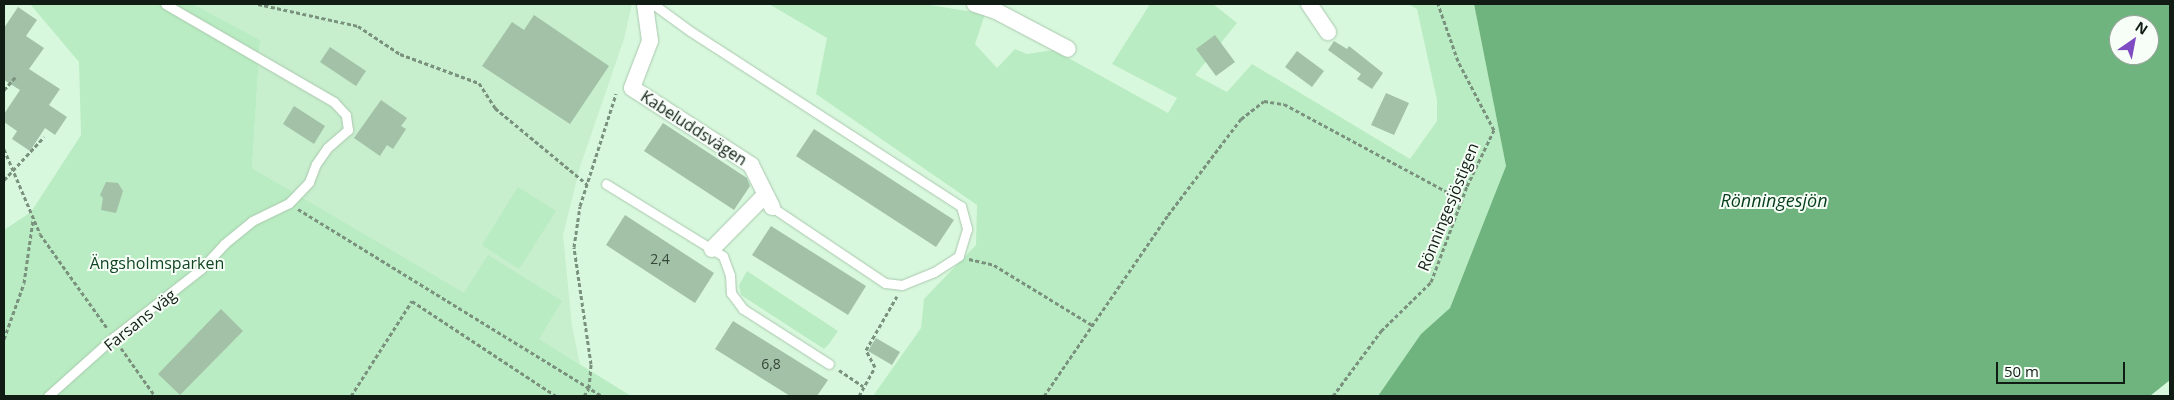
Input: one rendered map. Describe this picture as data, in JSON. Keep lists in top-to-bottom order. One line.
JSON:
{"streets":{"street":["Kabeluddsvägen"],"lane":["Farsans väg"],"path":["Rönningesjöstigen"]},"water":["Rönningesjön"],"parks":["Ängsholmsparken"],"house_numbers":["2,4","6,8"],"scale_bar":"50 m","north":"top right"}
